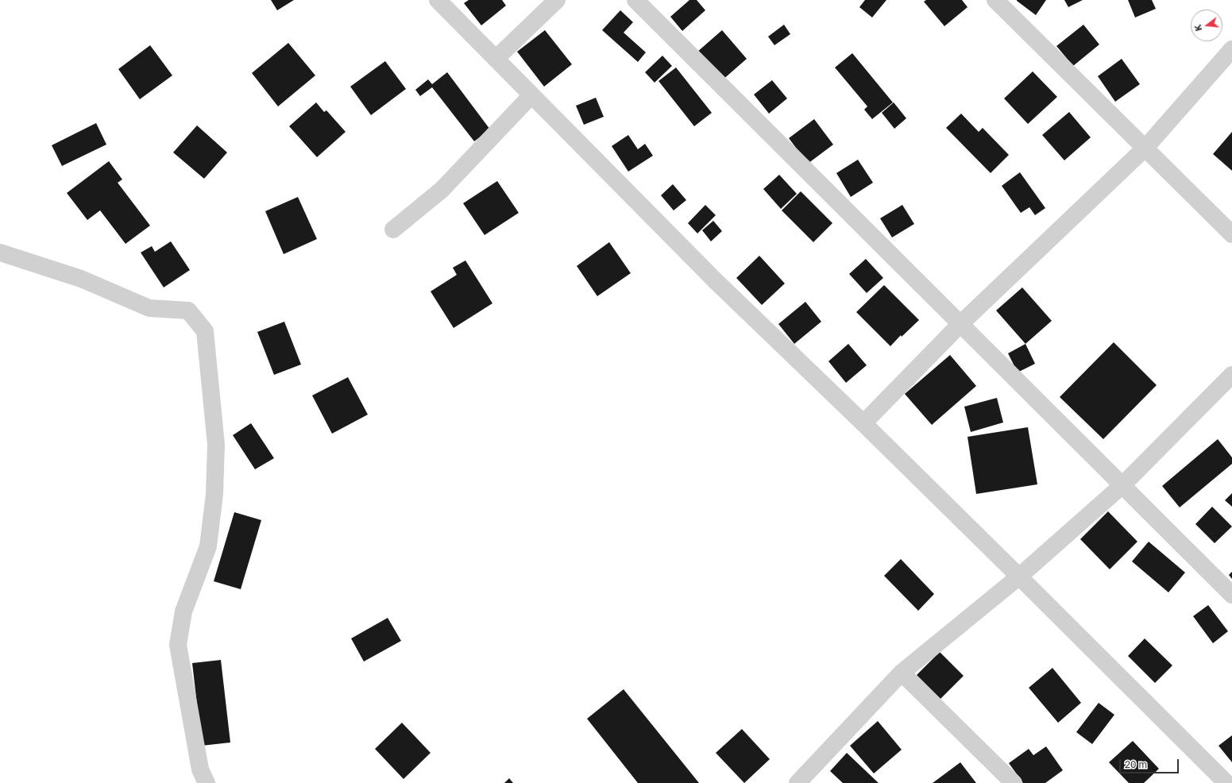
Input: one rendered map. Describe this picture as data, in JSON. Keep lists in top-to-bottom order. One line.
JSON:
{"scale_bar":"20 m","north":"left"}
